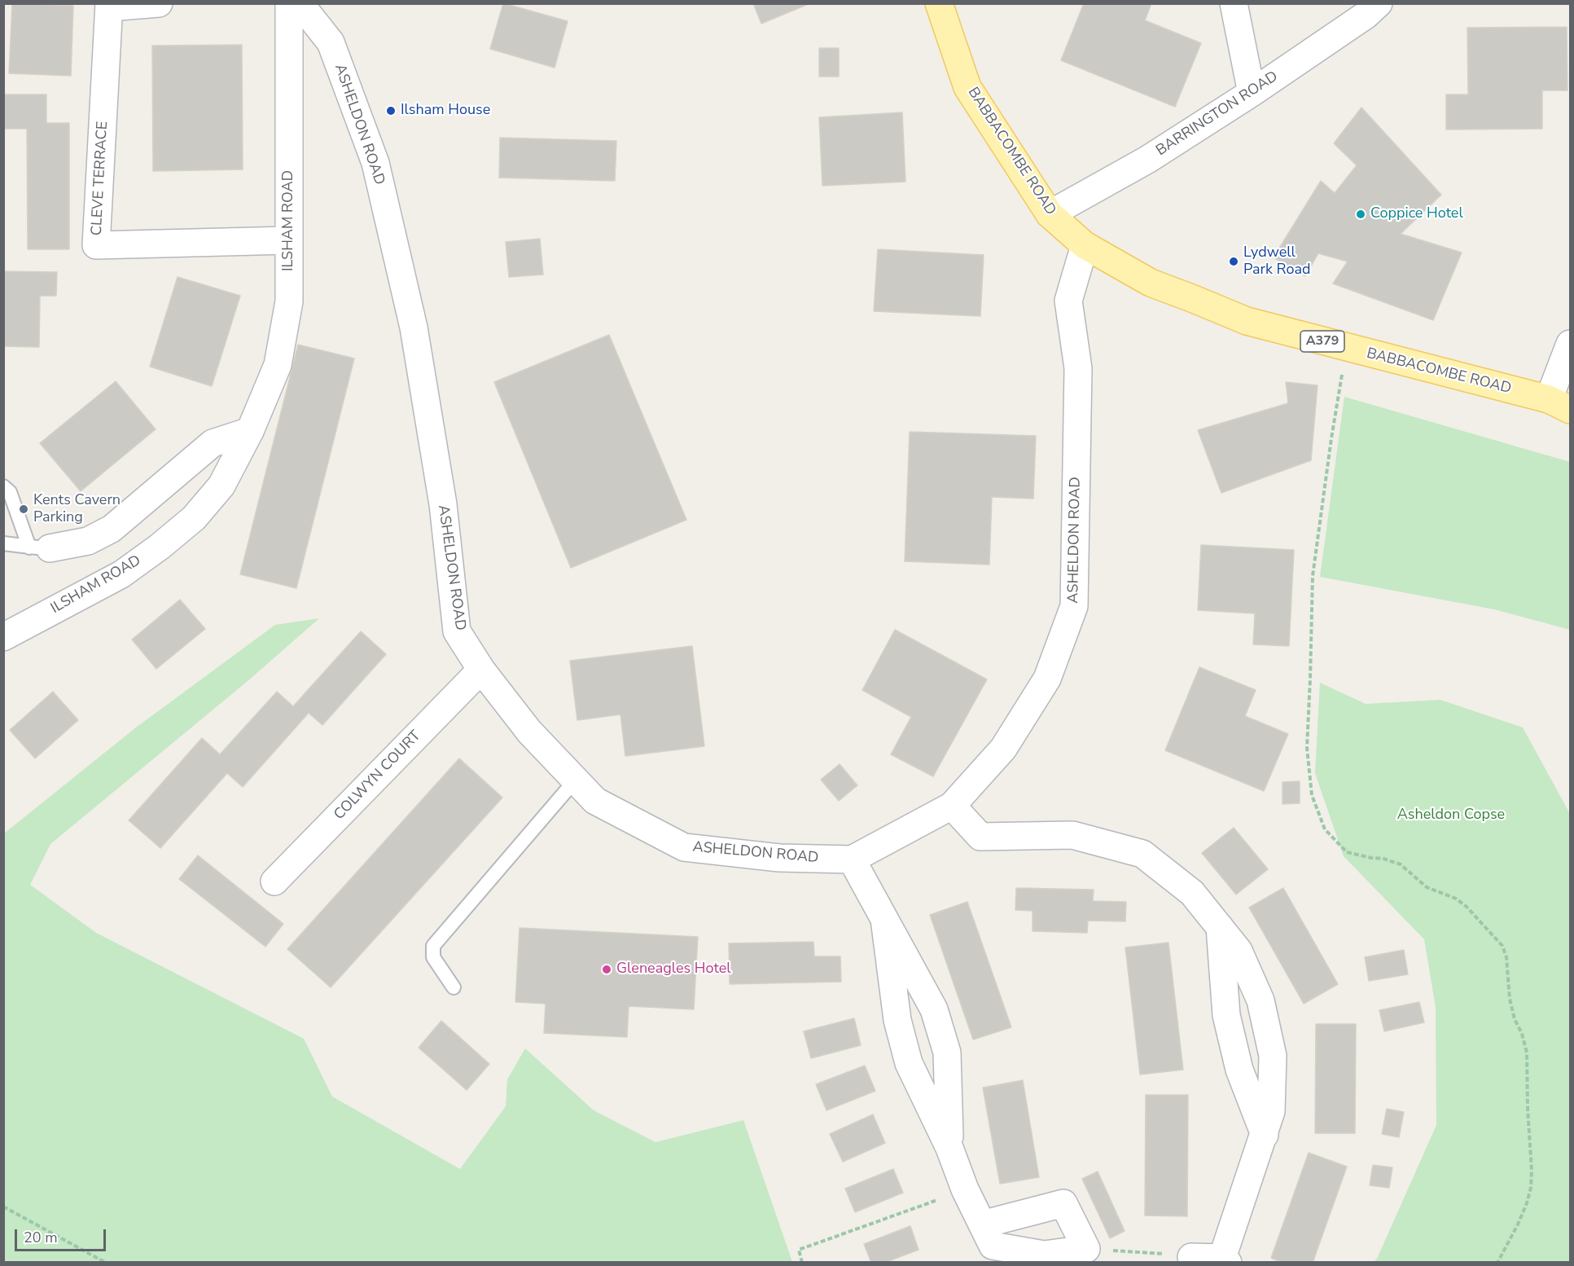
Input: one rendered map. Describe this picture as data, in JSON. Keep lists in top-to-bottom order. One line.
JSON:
{"streets":{"main road":["BABBACOMBE ROAD","A379"],"street":["BARRINGTON ROAD","ASHELDON ROAD","CLEVE TERRACE","ILSHAM ROAD","COLWYN COURT"]},"crossings":[["BARRINGTON ROAD","BABBACOMBE ROAD"],["ASHELDON ROAD","BABBACOMBE ROAD"],["ASHELDON ROAD","COLWYN COURT"],["CLEVE TERRACE","ILSHAM ROAD"]],"parks":["Asheldon Copse"],"places":["Ilsham House","Coppice Hotel","Lydwell Park Road","Kents Cavern Parking","Gleneagles Hotel"],"scale_bar":"20 m"}
